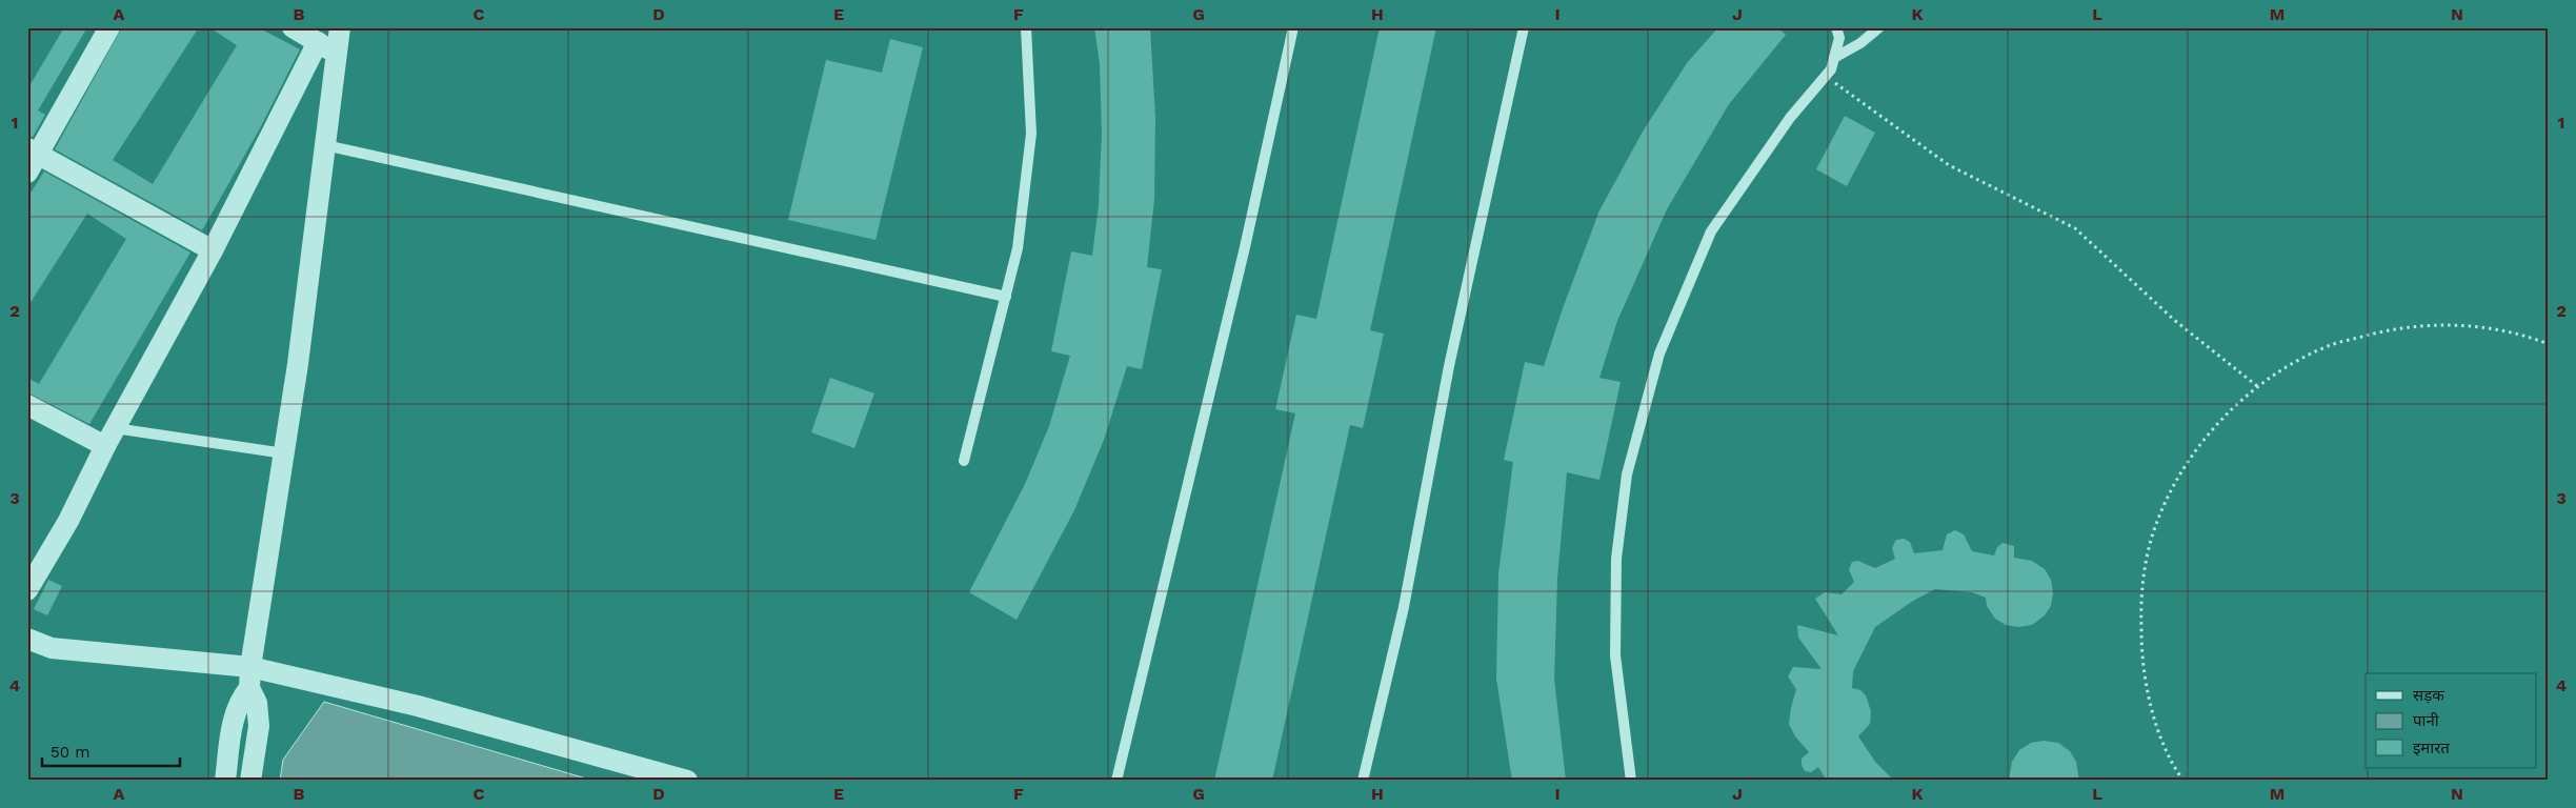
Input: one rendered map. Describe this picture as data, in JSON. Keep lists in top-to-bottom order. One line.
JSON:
{"legend":["सड़क","पानी","इमारत"],"scale_bar":"50 m","grid":{"columns":["A","B","C","D","E","F","G","H","I","J","K","L","M","N"],"rows":["1","2","3","4"]}}
